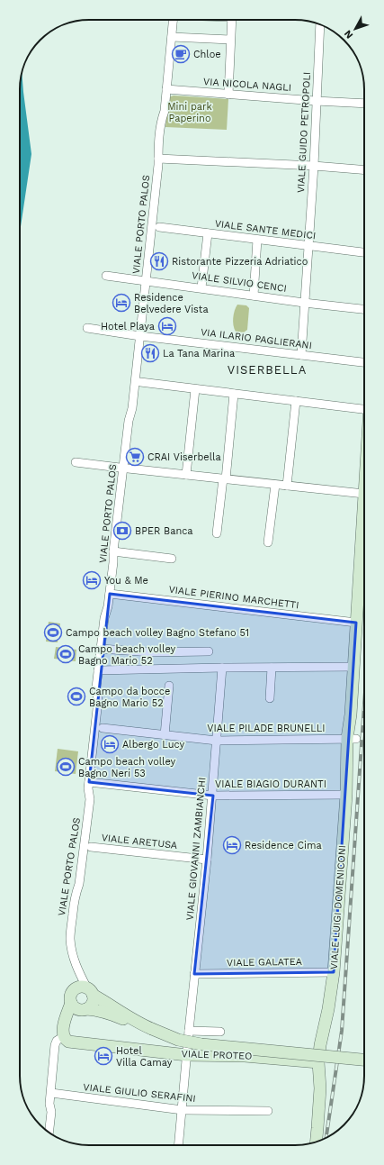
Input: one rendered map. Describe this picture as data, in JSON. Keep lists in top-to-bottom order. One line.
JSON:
{"streets":{"street":["VIA NICOLA NAGLI","VIALE GUIDO PETROPOLI","VIALE PORTO PALOS","VIALE SANTE MEDICI","VIALE SILVIO CENCI","VIA ILARIO PAGLIERANI","VIALE PIERINO MARCHETTI","VIALE PILADE BRUNELLI","VIALE BIAGIO DURANTI","VIALE ARETUSA","VIALE GIOVANNI ZAMBIANCHI","VIALE LUIGI DOMENICONI","VIALE GALATEA","VIALE PROTEO","VIALE GIULIO SERAFINI"]},"crossings":[["VIA NICOLA NAGLI","VIALE GUIDO PETROPOLI"],["VIA NICOLA NAGLI","VIALE PORTO PALOS"],["VIALE GUIDO PETROPOLI","VIALE SANTE MEDICI"],["VIALE GUIDO PETROPOLI","VIALE SILVIO CENCI"],["VIALE GUIDO PETROPOLI","VIA ILARIO PAGLIERANI"],["VIALE PORTO PALOS","VIALE SILVIO CENCI"],["VIALE PORTO PALOS","VIA ILARIO PAGLIERANI"],["VIALE PORTO PALOS","VIALE PIERINO MARCHETTI"],["VIALE PORTO PALOS","VIALE BIAGIO DURANTI"],["VIALE PIERINO MARCHETTI","VIALE LUIGI DOMENICONI"],["VIALE PILADE BRUNELLI","VIALE GIOVANNI ZAMBIANCHI"],["VIALE PILADE BRUNELLI","VIALE LUIGI DOMENICONI"],["VIALE BIAGIO DURANTI","VIALE GIOVANNI ZAMBIANCHI"],["VIALE BIAGIO DURANTI","VIALE LUIGI DOMENICONI"],["VIALE ARETUSA","VIALE GIOVANNI ZAMBIANCHI"],["VIALE GIOVANNI ZAMBIANCHI","VIALE GALATEA"],["VIALE GIOVANNI ZAMBIANCHI","VIALE PROTEO"],["VIALE GIOVANNI ZAMBIANCHI","VIALE GIULIO SERAFINI"],["VIALE LUIGI DOMENICONI","VIALE GALATEA"],["VIALE LUIGI DOMENICONI","VIALE PROTEO"]],"districts":["VISERBELLA"],"parks":["Mini park Paperino"],"places":{"cafe":["Chloe"],"restaurant":["Ristorante Pizzeria Adriatico","La Tana Marina"],"hotel":["Residence Belvedere Vista","Hotel Playa","You & Me","Albergo Lucy","Residence Cima","Hotel Villa Camay"],"supermarket":["CRAI Viserbella"],"bank":["BPER Banca"],"sports":["Campo beach volley Bagno Stefano 51","Campo beach volley Bagno Mario 52","Campo da bocce Bagno Mario 52","Campo beach volley Bagno Neri 53"]},"north":"bottom left"}
